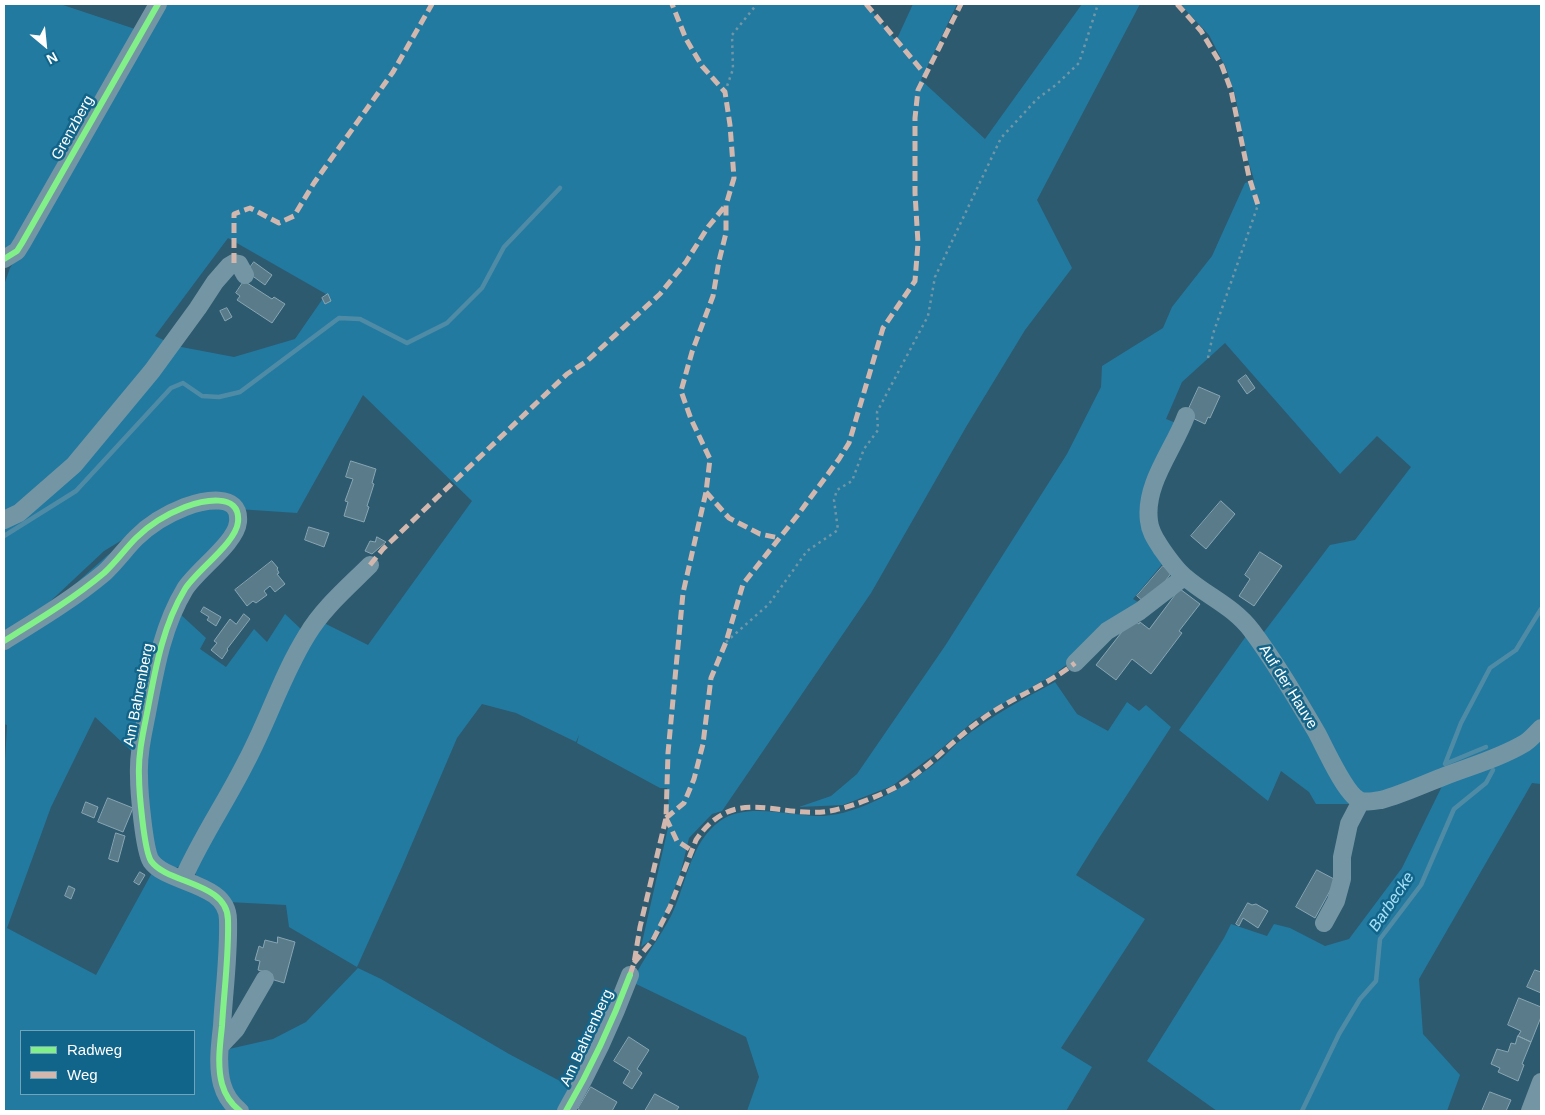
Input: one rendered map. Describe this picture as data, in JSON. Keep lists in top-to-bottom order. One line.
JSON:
{"streets":{"street":["Grenzberg","Auf der Hauve","Am Bahrenberg"]},"water":["Barbecke"],"legend":["Radweg","Weg"],"north":"bottom right"}
